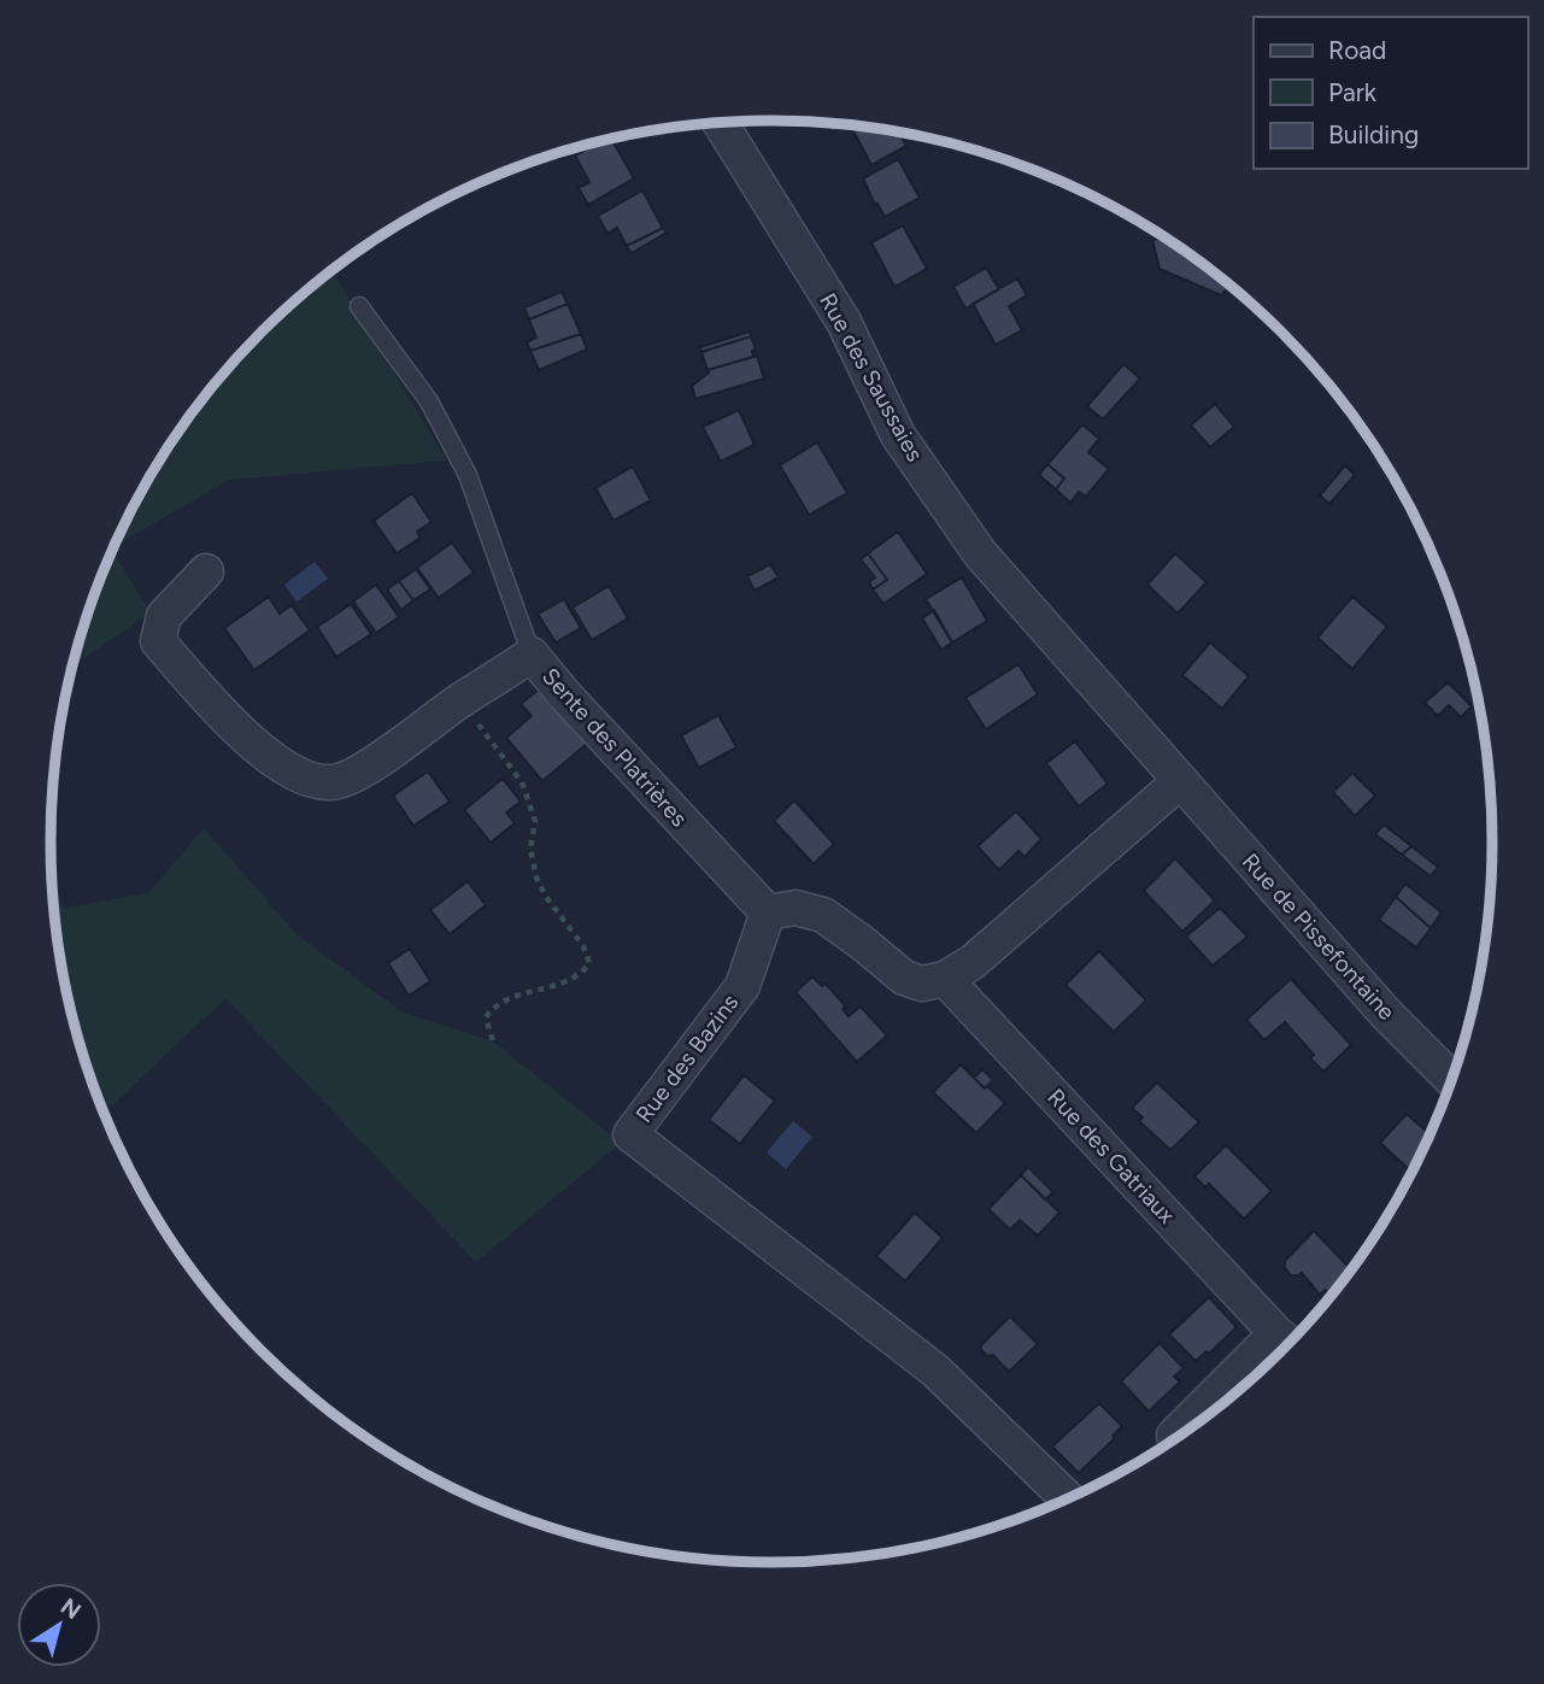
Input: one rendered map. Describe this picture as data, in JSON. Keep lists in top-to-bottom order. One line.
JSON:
{"streets":{"street":["Rue des Saussaies","Sente des Platrières","Rue de Pissefontaine","Rue des Bazins","Rue des Gatriaux"]},"crossings":[["Rue des Saussaies","Rue de Pissefontaine"],["Sente des Platrières","Rue des Bazins"]],"legend":["Road","Park","Building"],"north":"top right"}
